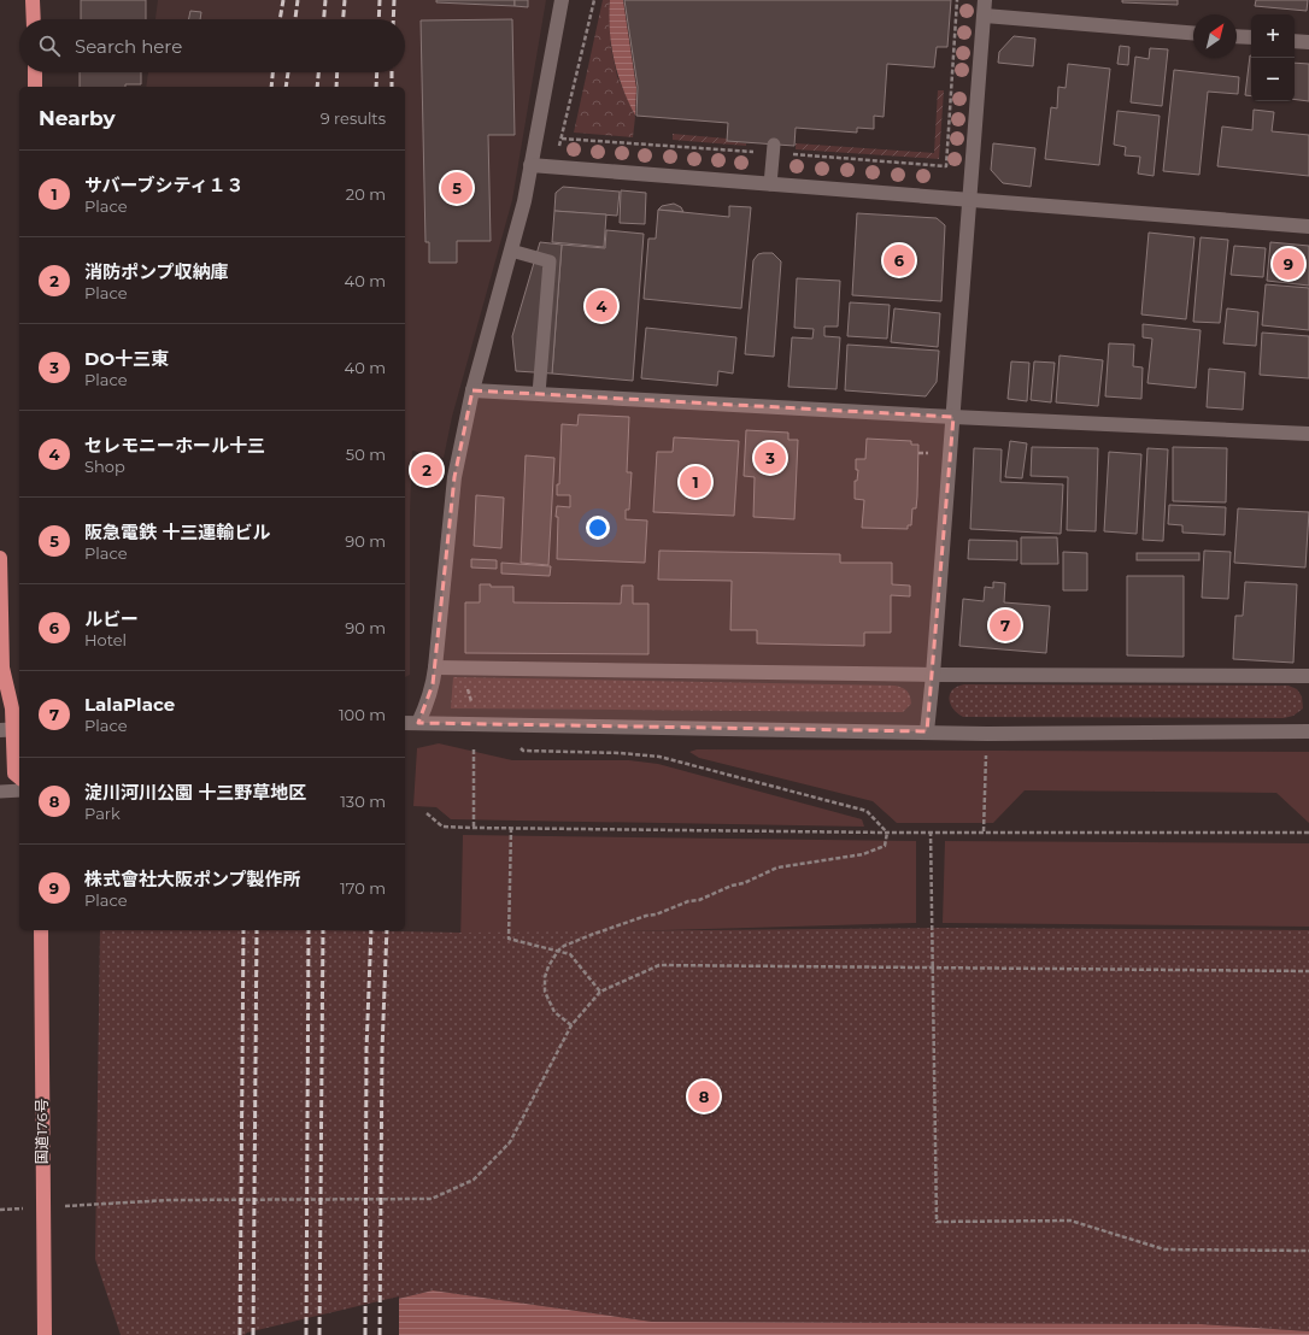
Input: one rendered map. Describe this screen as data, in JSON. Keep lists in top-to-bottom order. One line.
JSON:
{"streets":{"highway":["国道176号"]},"north":"top right","page":{"map_buttons":["+","−"],"search":"Search here","heading":["Nearby","9 results"],"list":[{"mark":"1","name":"サバーブシティ１３","note":"Place","value":"20 m"},{"mark":"2","name":"消防ポンプ収納庫","note":"Place","value":"40 m"},{"mark":"3","name":"DO十三東","note":"Place","value":"40 m"},{"mark":"4","name":"セレモニーホール十三","note":"Shop","value":"50 m"},{"mark":"5","name":"阪急電鉄 十三運輸ビル","note":"Place","value":"90 m"},{"mark":"6","name":"ルビー","note":"Hotel","value":"90 m"},{"mark":"7","name":"LalaPlace","note":"Place","value":"100 m"},{"mark":"8","name":"淀川河川公園 十三野草地区","note":"Park","value":"130 m"},{"mark":"9","name":"株式會社大阪ポンプ製作所","note":"Place","value":"170 m"}],"pins":["5","6","9","4","3","2","1","7","8"]}}
